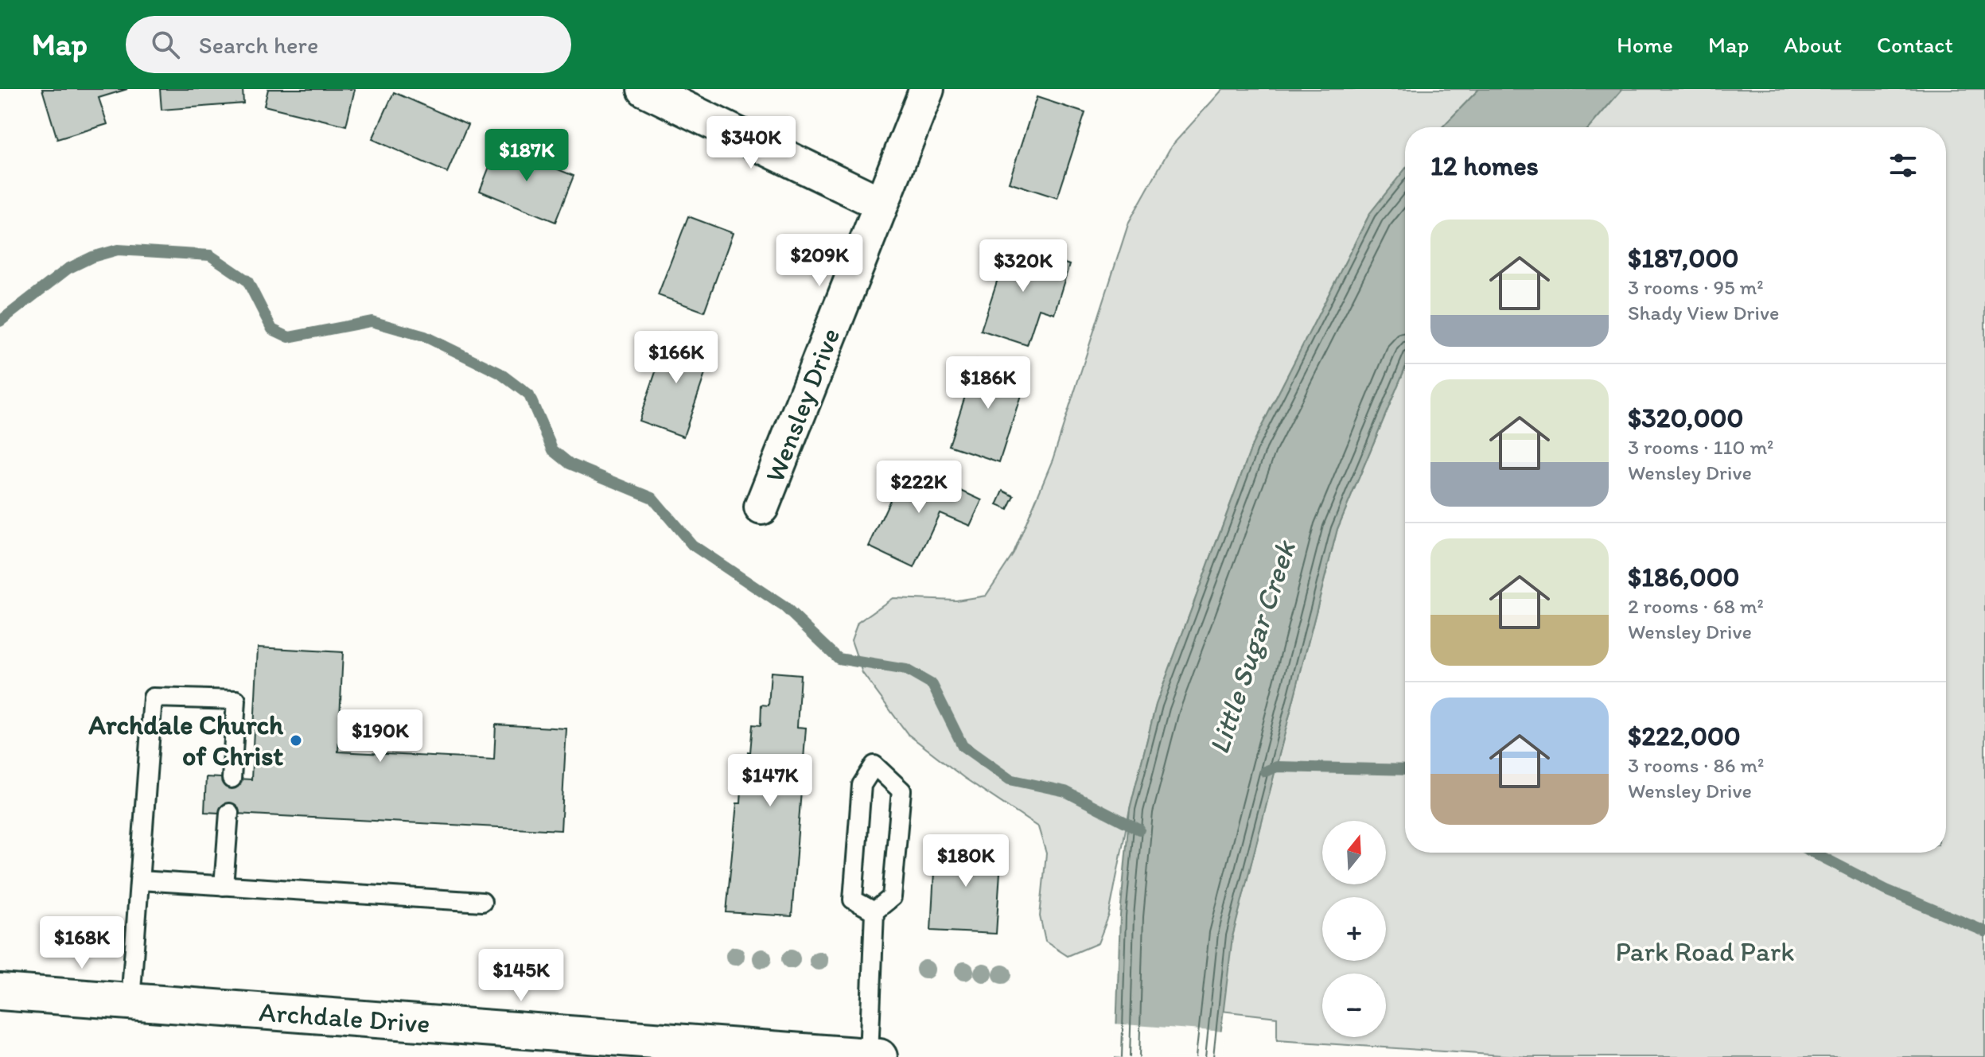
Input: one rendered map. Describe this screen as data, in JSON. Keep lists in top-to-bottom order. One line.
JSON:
{"streets":{"street":["Wensley Drive","Archdale Drive"]},"water":["Little Sugar Creek"],"parks":["Park Road Park"],"places":["Archdale Church of Christ"],"north":"top","page":{"header":"Map","search":"Search here","nav":["Home","Map","About","Contact"],"price":["$340K","$187K","$209K","$320K","$166K","$186K","$222K","$190K","$147K","$180K","$168K","$145K"],"heading":"12 homes","list":[{"name":"$187,000","note":"3 rooms · 95 m² · Shady View Drive"},{"name":"$320,000","note":"3 rooms · 110 m² · Wensley Drive"},{"name":"$186,000","note":"2 rooms · 68 m² · Wensley Drive"},{"name":"$222,000","note":"3 rooms · 86 m² · Wensley Drive"}],"map_buttons":["+","−"]}}
